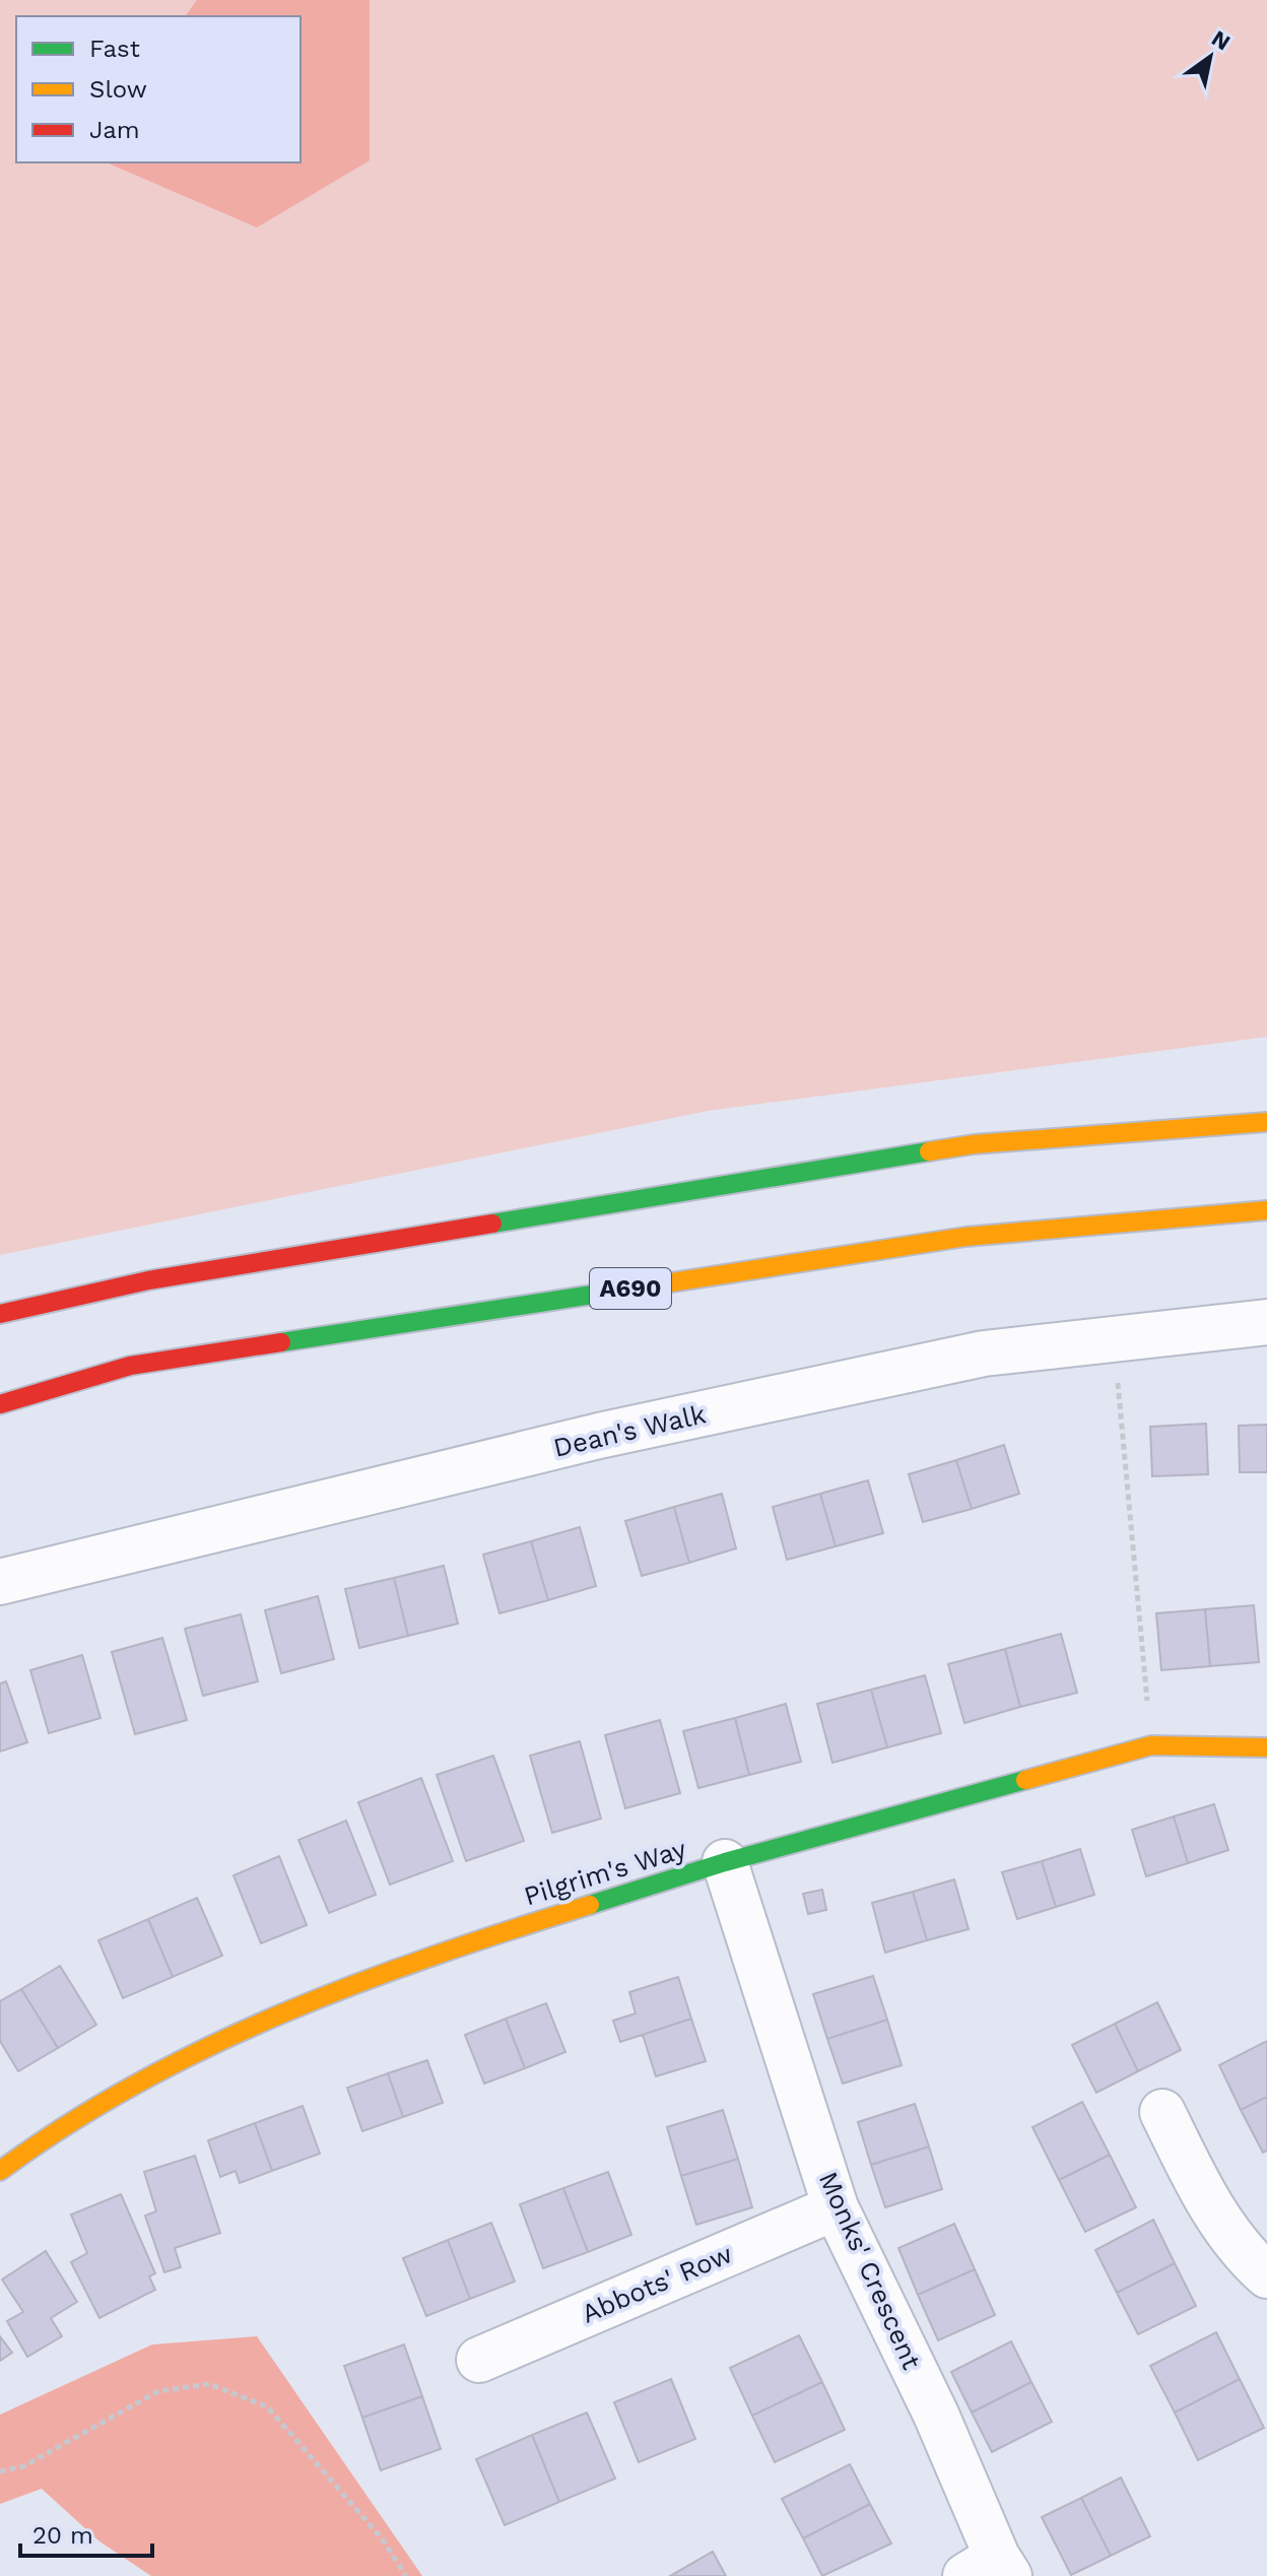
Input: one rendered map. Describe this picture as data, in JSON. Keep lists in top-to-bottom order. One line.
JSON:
{"streets":{"main road":["A690","Pilgrim's Way"],"street":["Dean's Walk","Monks' Crescent","Abbots' Row"]},"crossings":[["Pilgrim's Way","Monks' Crescent"],["Monks' Crescent","Abbots' Row"]],"legend":["Fast","Slow","Jam"],"scale_bar":"20 m","north":"top right"}
